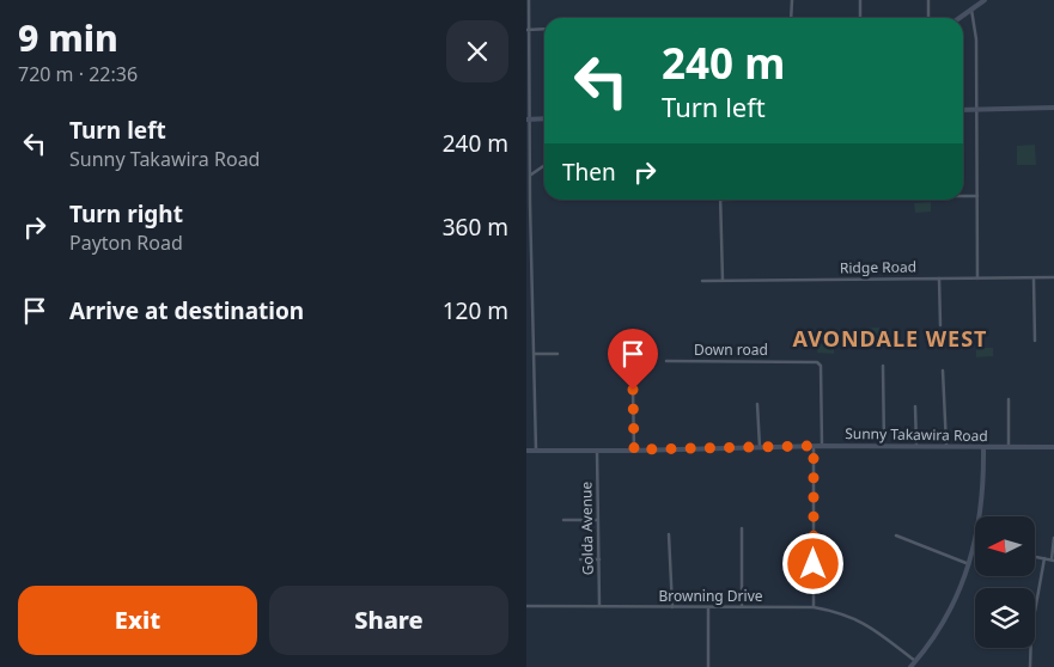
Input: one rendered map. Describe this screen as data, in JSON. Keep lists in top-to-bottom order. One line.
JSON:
{"streets":{"main road":["Sunny Takawira Road"],"street":["Ridge Road","Down road","Golda Avenue","Browning Drive"]},"crossings":[["Down road","Sunny Takawira Road"],["Sunny Takawira Road","Golda Avenue"],["Golda Avenue","Browning Drive"]],"districts":["AVONDALE WEST"],"north":"left","page":{"heading":["9 min","720 m · 22:36"],"turn":["240 m","Turn left"],"list":[{"name":"Turn left","note":"Sunny Takawira Road","value":"240 m"},{"name":"Turn right","note":"Payton Road","value":"360 m"},{"name":"Arrive at destination","value":"120 m"}],"then":"Then","buttons":["Exit","Share"]}}
